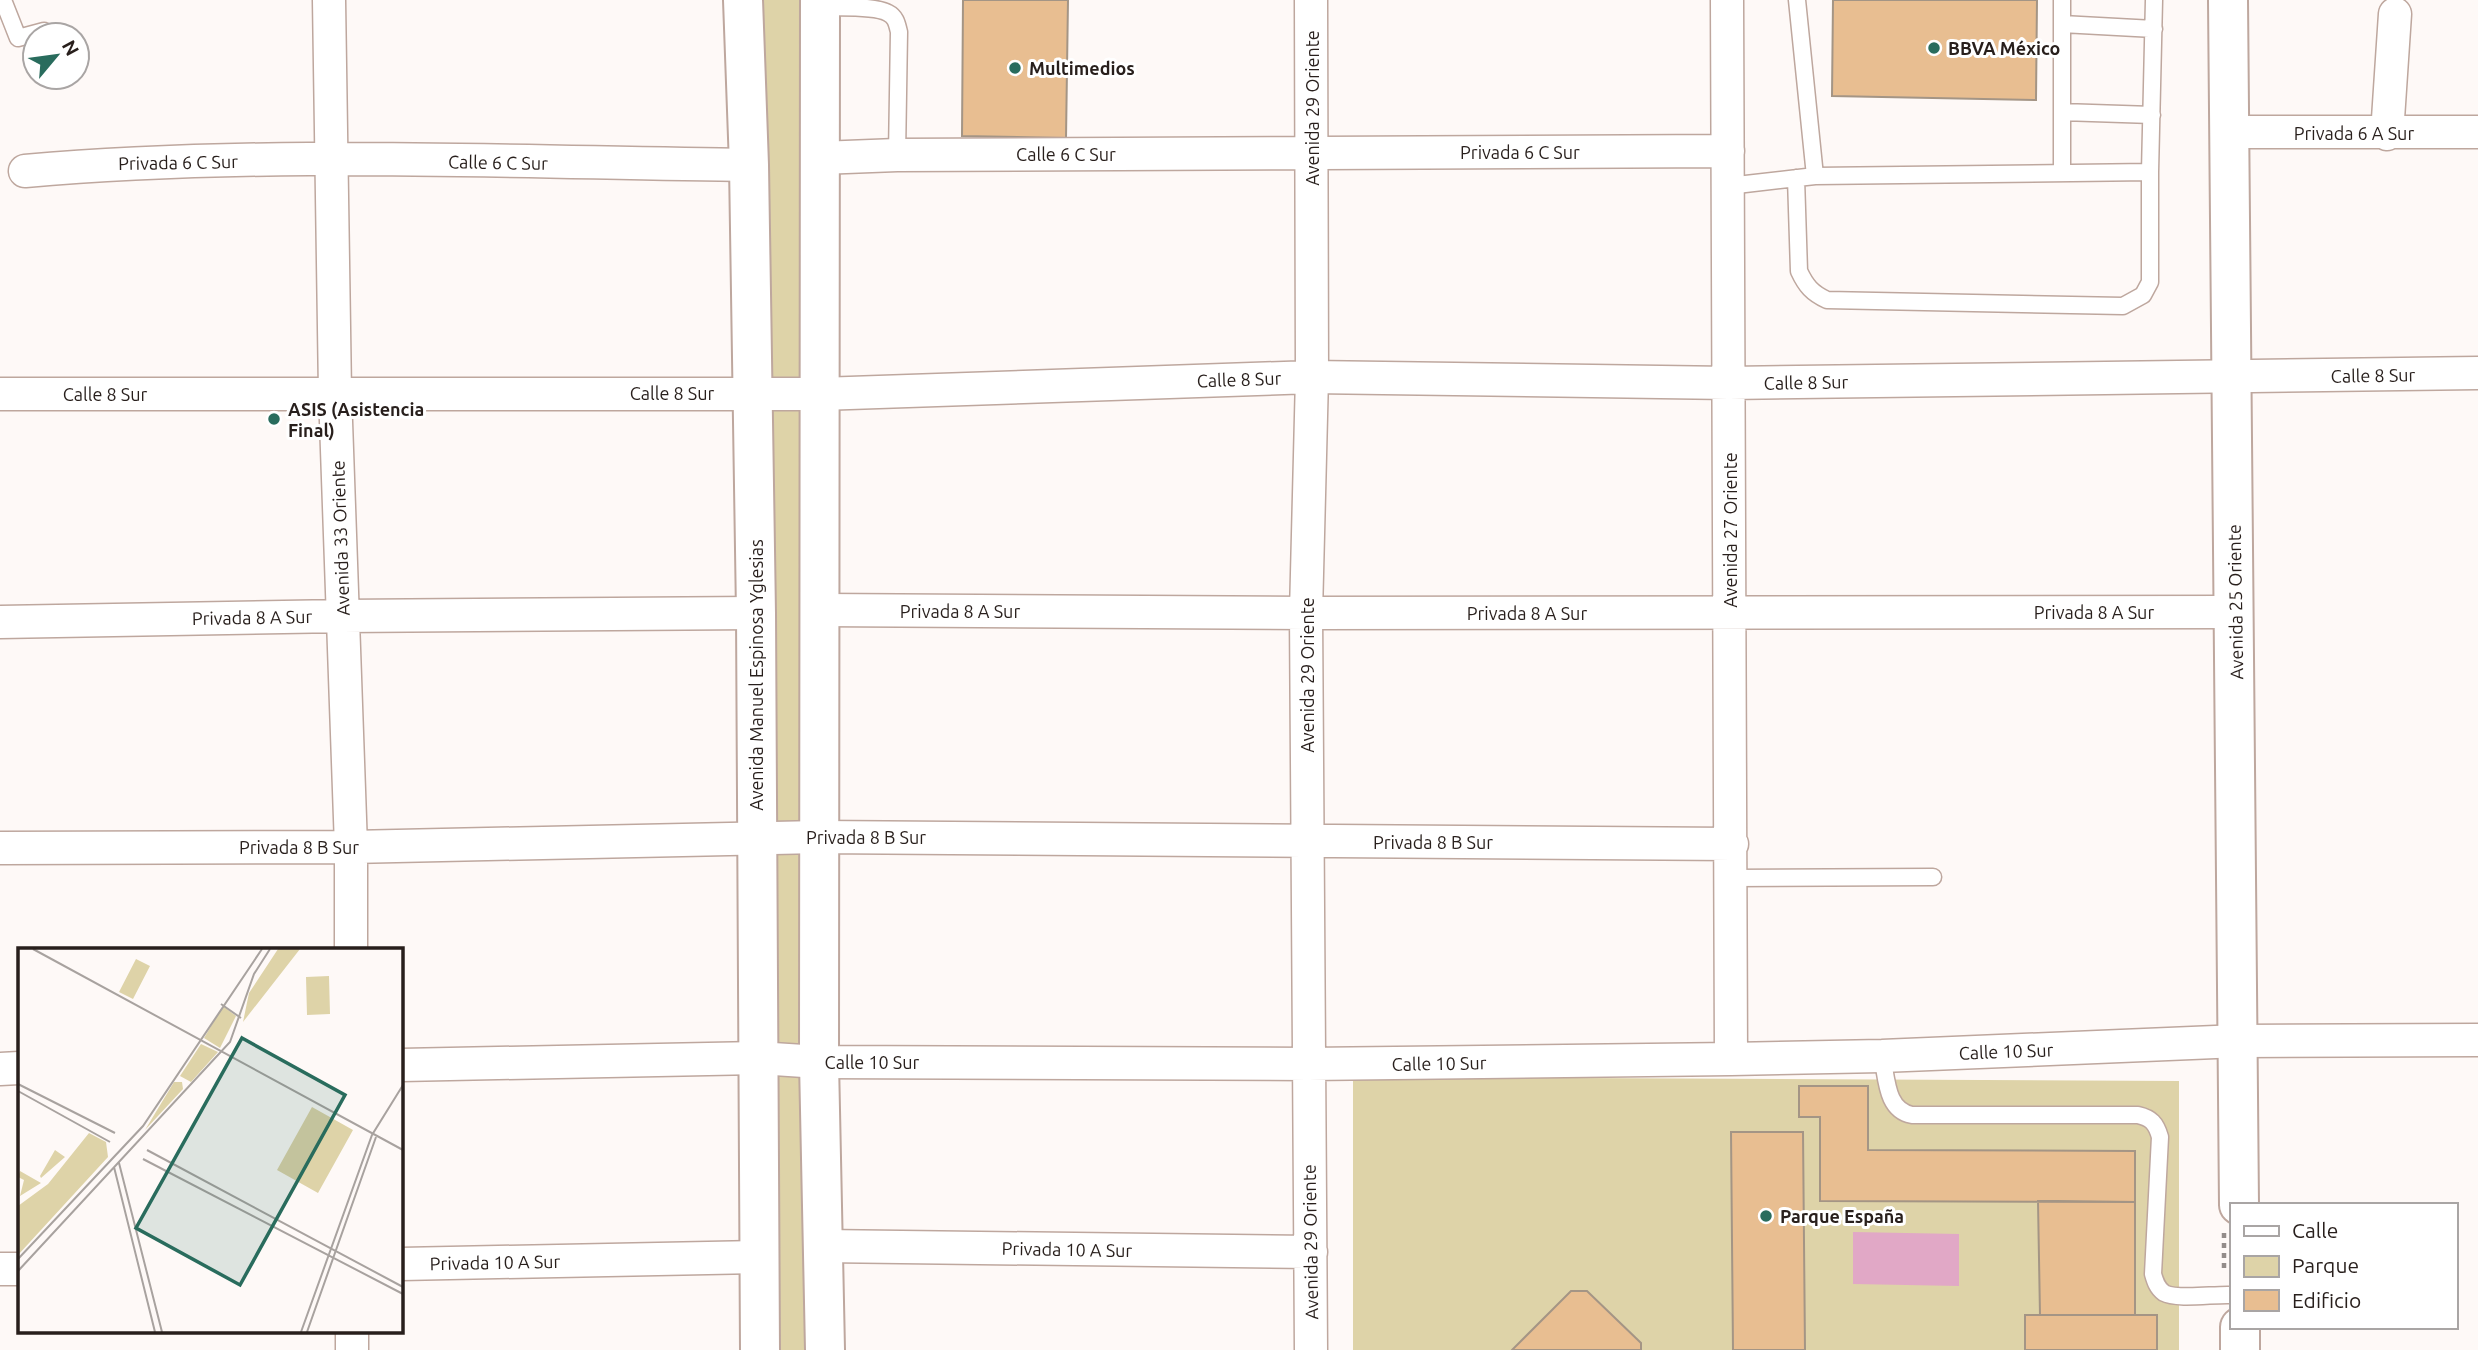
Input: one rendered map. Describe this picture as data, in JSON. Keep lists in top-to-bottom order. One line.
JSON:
{"streets":{"main road":["Avenida 25 Oriente","Avenida Manuel Espinosa Yglesias"],"street":["Avenida 29 Oriente","Privada 6 A Sur","Privada 6 C Sur","Calle 6 C Sur","Calle 8 Sur","Avenida 27 Oriente","Avenida 33 Oriente","Privada 8 A Sur","Privada 8 B Sur","Calle 10 Sur","Privada 10 A Sur"]},"crossings":[["Avenida 29 Oriente","Privada 6 C Sur"],["Avenida 29 Oriente","Calle 6 C Sur"],["Avenida 29 Oriente","Calle 8 Sur"],["Avenida 29 Oriente","Privada 8 A Sur"],["Avenida 29 Oriente","Privada 8 B Sur"],["Avenida 29 Oriente","Calle 10 Sur"],["Avenida 29 Oriente","Privada 10 A Sur"],["Privada 6 A Sur","Avenida 25 Oriente"],["Privada 6 C Sur","Calle 6 C Sur"],["Privada 6 C Sur","Avenida 27 Oriente"],["Privada 6 C Sur","Avenida 33 Oriente"],["Calle 6 C Sur","Avenida 33 Oriente"],["Calle 6 C Sur","Avenida Manuel Espinosa Yglesias"],["Calle 8 Sur","Avenida 27 Oriente"],["Calle 8 Sur","Avenida 33 Oriente"],["Calle 8 Sur","Avenida 25 Oriente"],["Calle 8 Sur","Avenida Manuel Espinosa Yglesias"],["Avenida 27 Oriente","Privada 8 A Sur"],["Avenida 27 Oriente","Privada 8 B Sur"],["Avenida 27 Oriente","Calle 10 Sur"],["Avenida 33 Oriente","Privada 8 A Sur"],["Avenida 33 Oriente","Privada 8 B Sur"],["Avenida 25 Oriente","Privada 8 A Sur"],["Avenida 25 Oriente","Calle 10 Sur"],["Privada 8 A Sur","Avenida Manuel Espinosa Yglesias"],["Avenida Manuel Espinosa Yglesias","Privada 8 B Sur"],["Avenida Manuel Espinosa Yglesias","Calle 10 Sur"],["Avenida Manuel Espinosa Yglesias","Privada 10 A Sur"]],"places":["BBVA México","Multimedios","ASIS (Asistencia Final)","Parque España"],"legend":["Calle","Parque","Edificio"],"north":"top right"}
